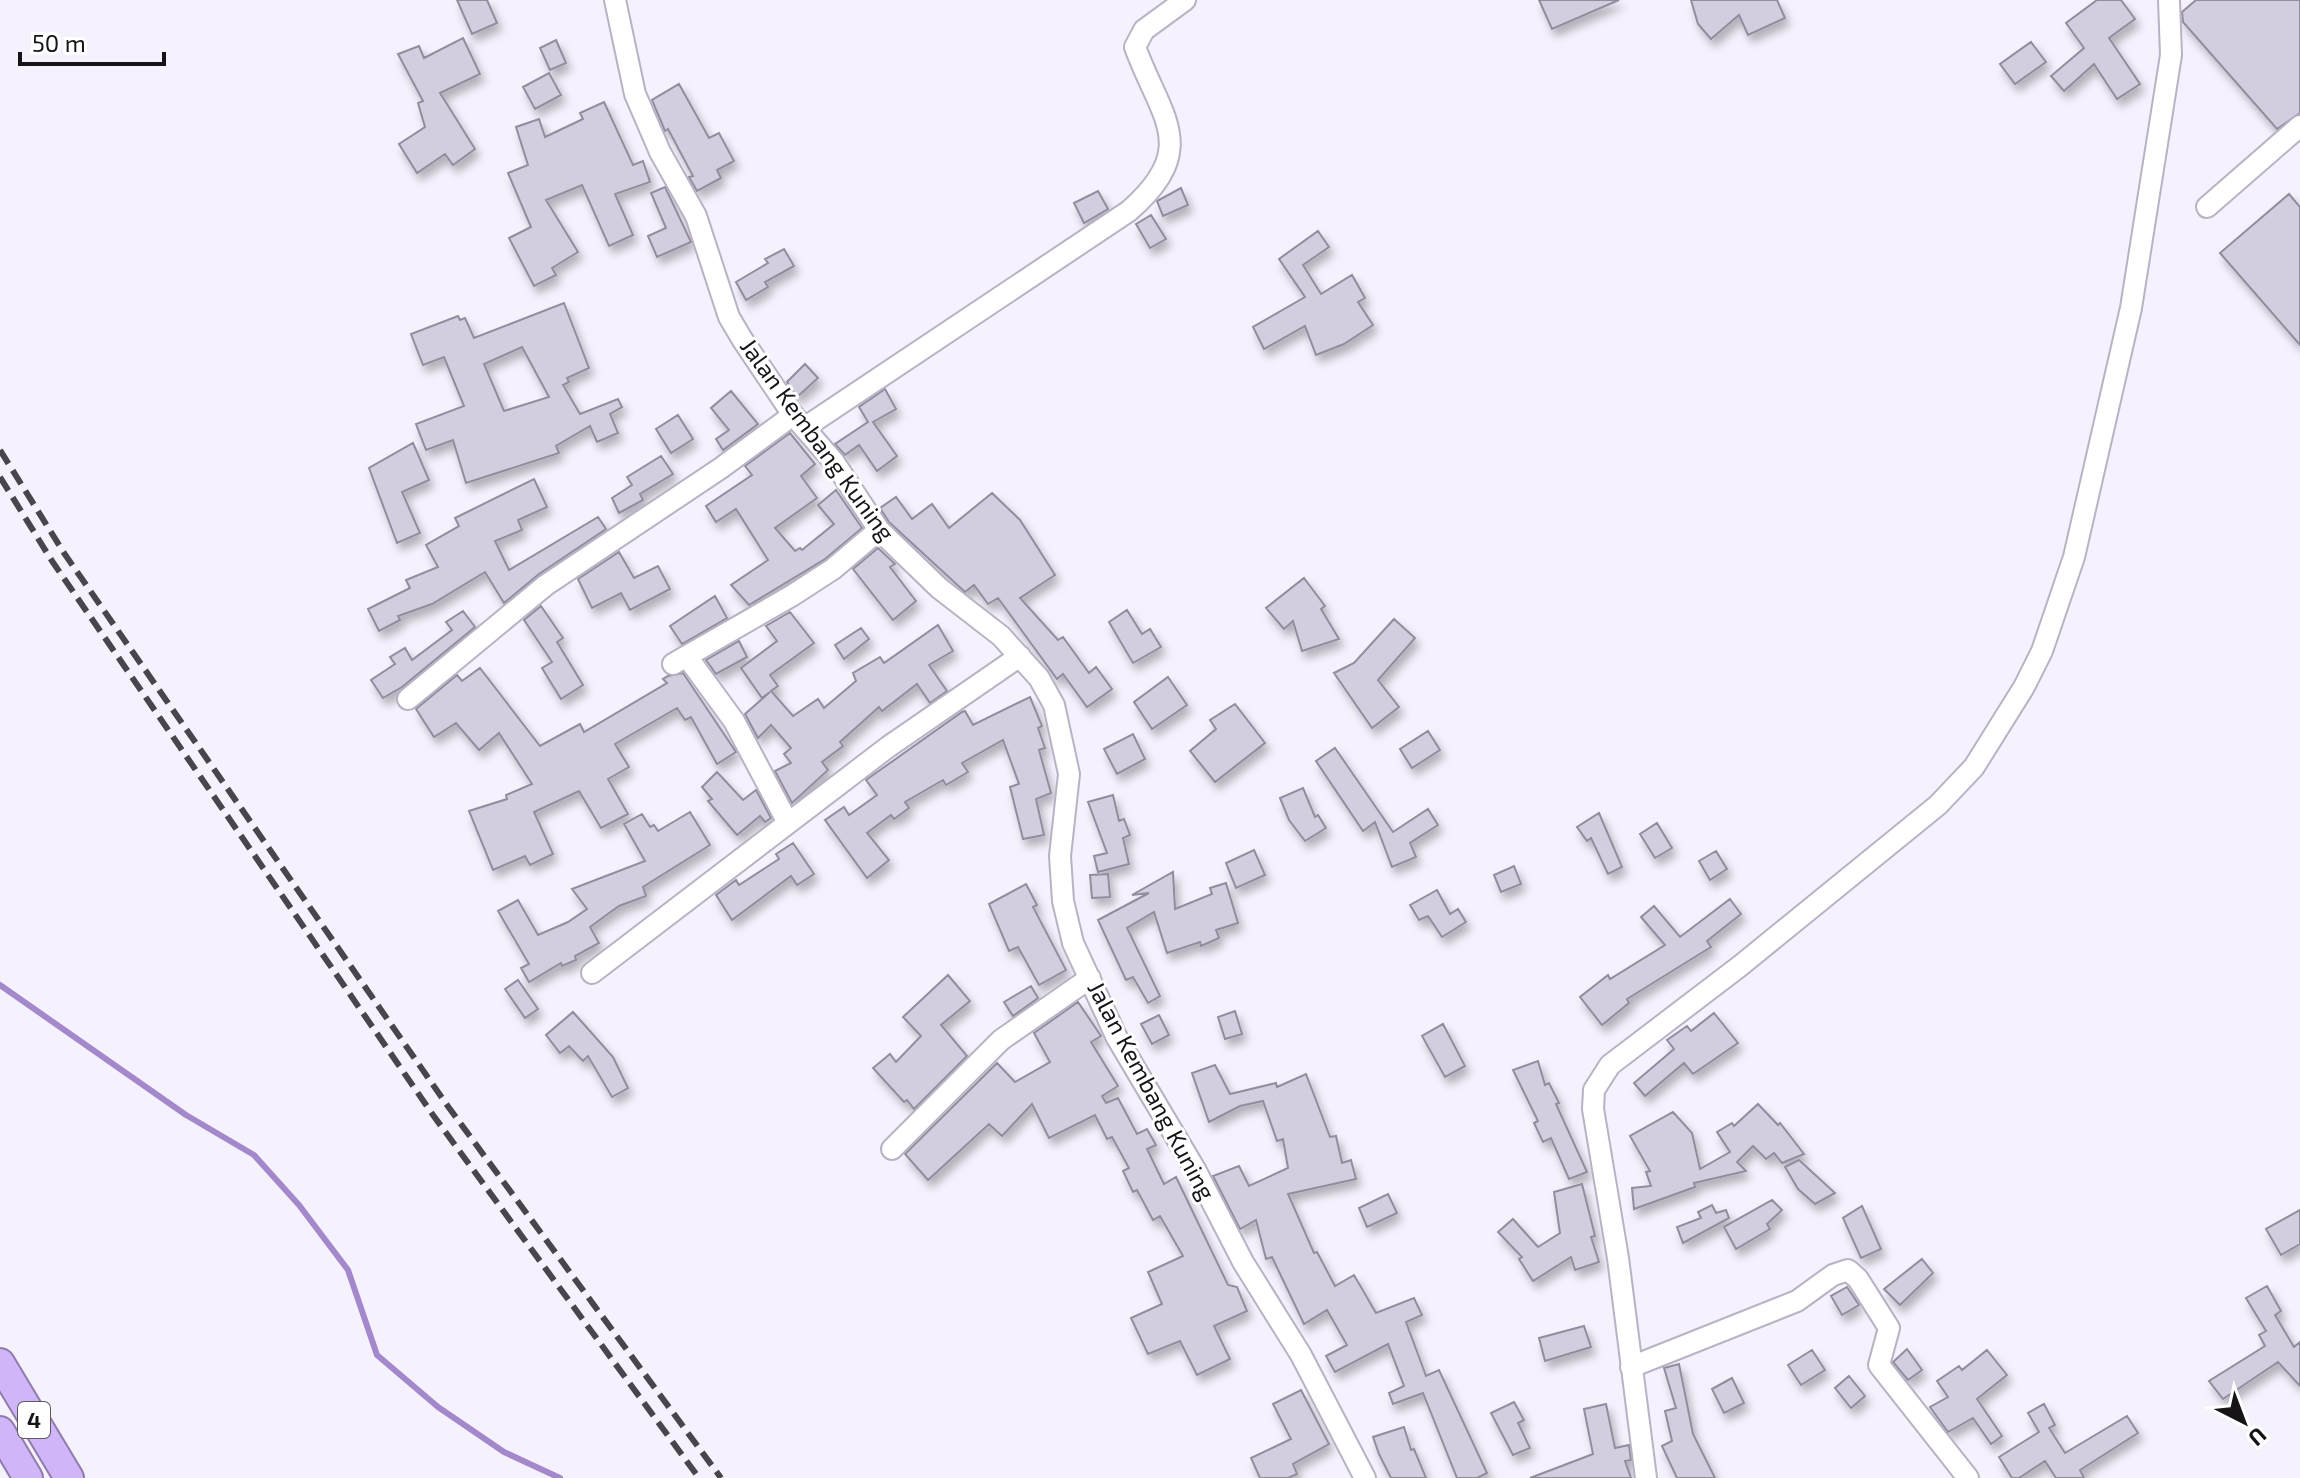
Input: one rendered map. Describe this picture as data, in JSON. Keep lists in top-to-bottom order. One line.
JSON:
{"streets":{"highway":["4"],"street":["Jalan Kembang Kuning"]},"scale_bar":"50 m","north":"bottom right"}
